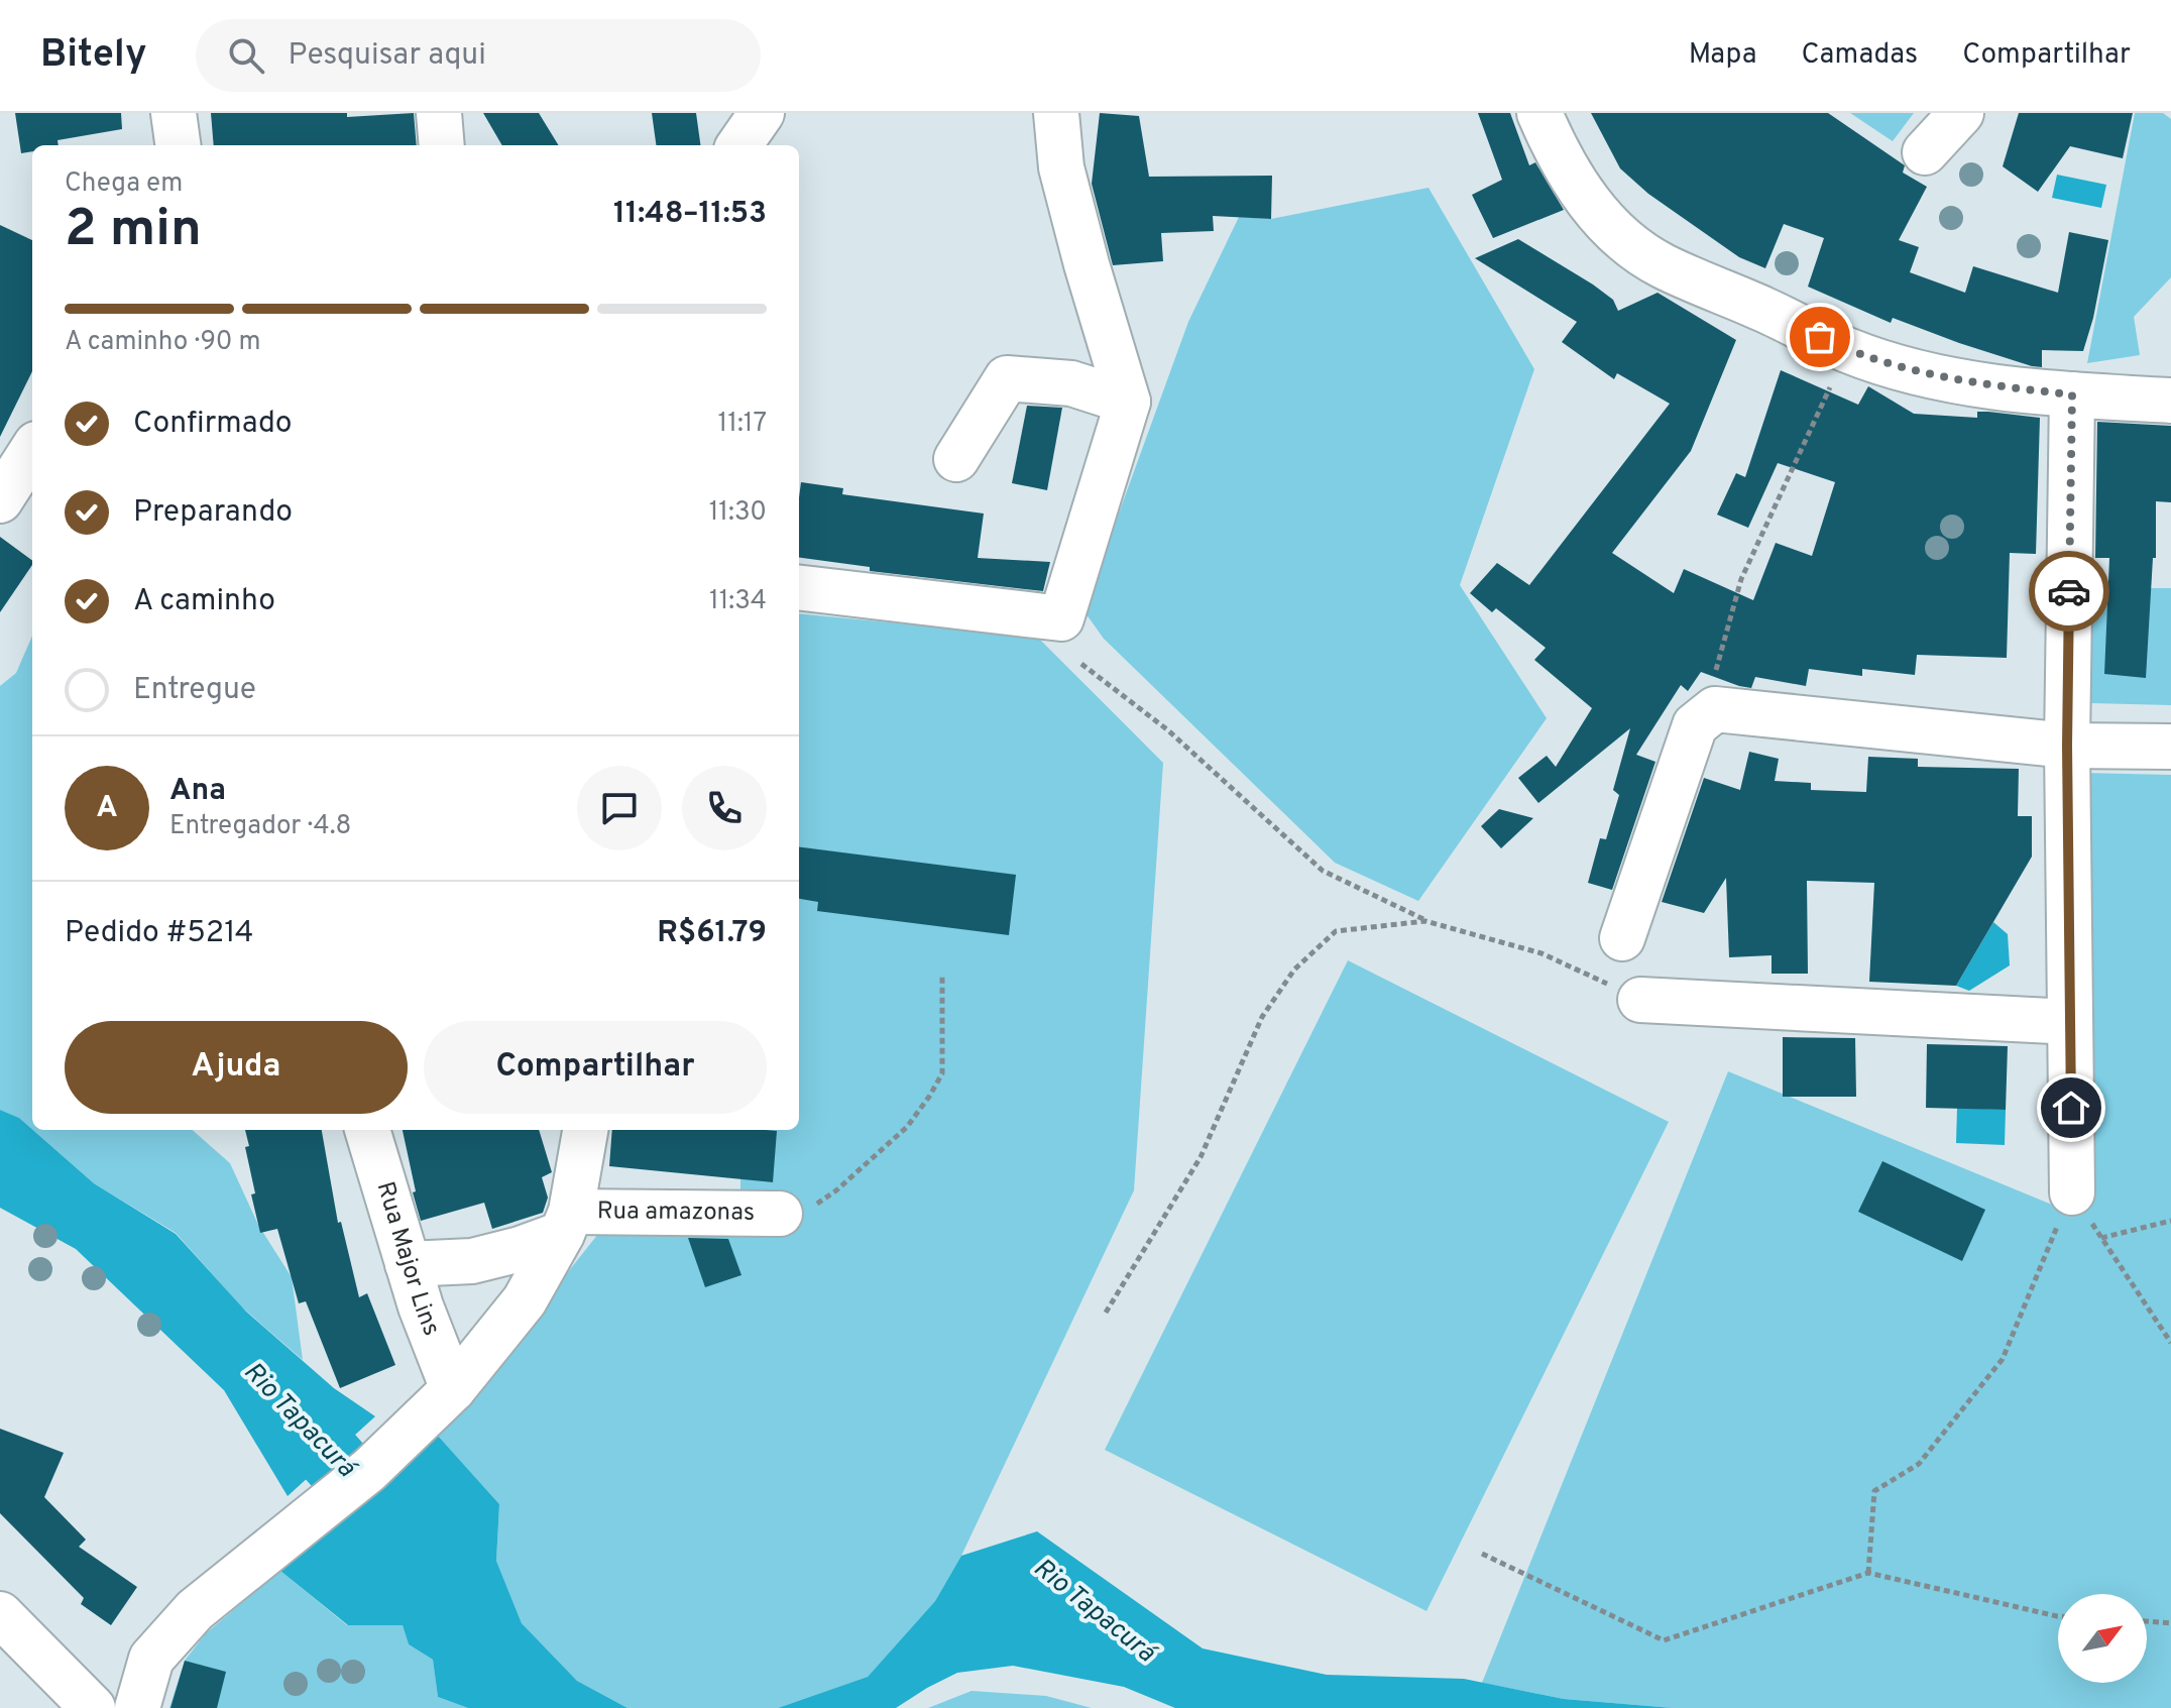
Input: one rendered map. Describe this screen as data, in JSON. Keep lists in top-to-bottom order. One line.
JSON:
{"streets":{"street":["Rua amazonas","Rua Major Lins"]},"water":["Rio Tapacurá"],"north":"top right","page":{"header":"Bitely","search":"Pesquisar aqui","nav":["Mapa","Camadas","Compartilhar"],"heading":["2 min","Chega em","11:48–11:53"],"panel":["Ana","Entregador · 4.8","Pedido #5214","R$61.79"],"bar":"A caminho · 90 m","list":[["Confirmado","11:17"],["Preparando","11:30"],["A caminho","11:34"],"Entregue"],"round":"A","buttons":["Ajuda","Compartilhar"]}}
